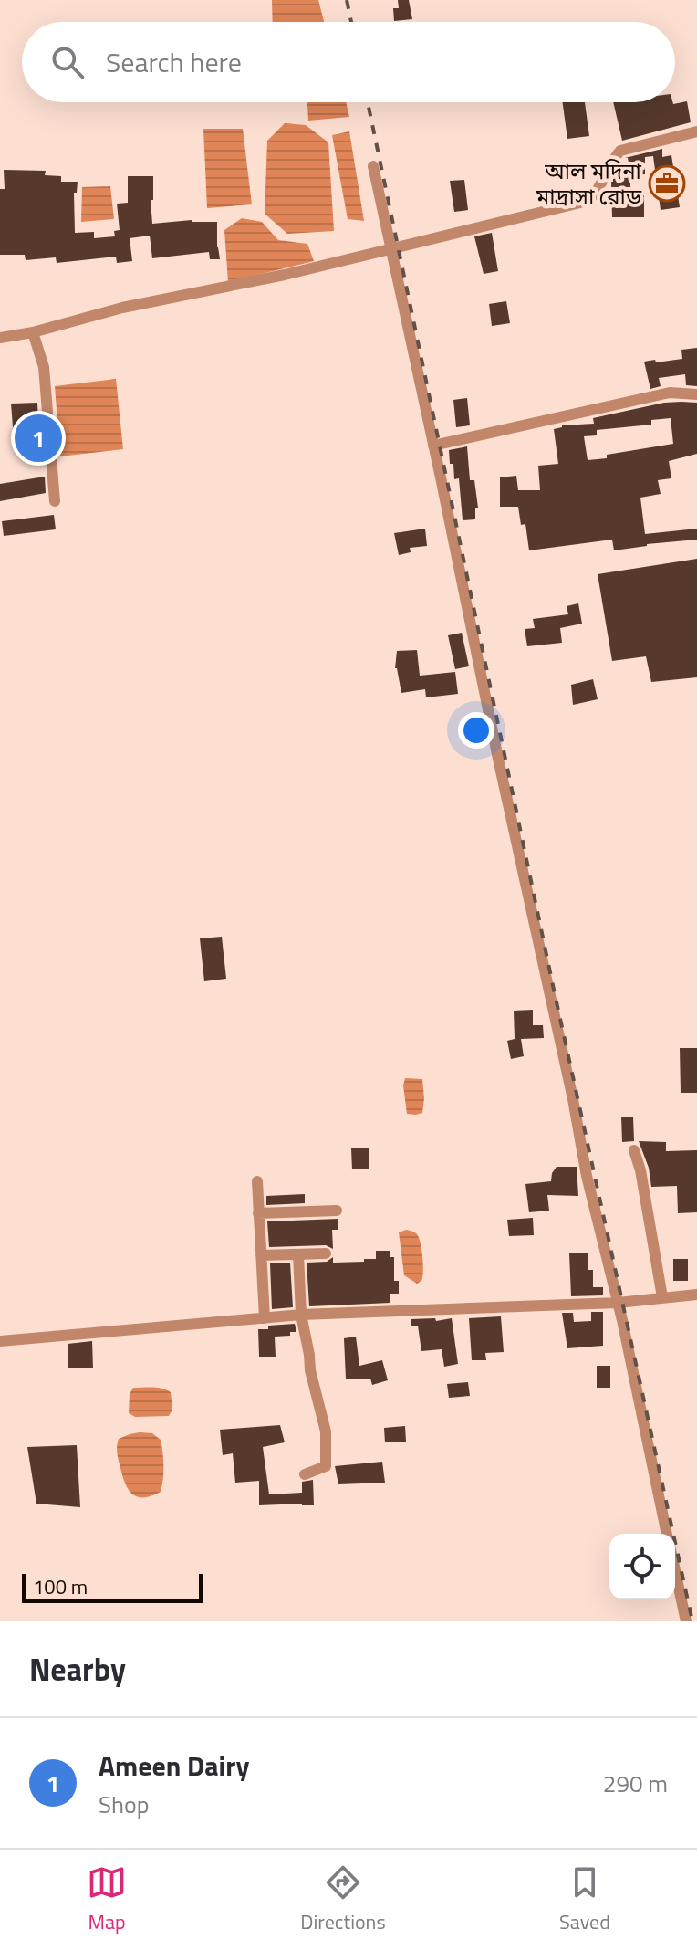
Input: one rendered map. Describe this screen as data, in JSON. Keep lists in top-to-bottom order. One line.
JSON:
{"places":{"office":["আল মদিনা মাদ্রাসা রোড"]},"scale_bar":"100 m","page":{"search":"Search here","pins":"1","scale":"100 m","heading":"Nearby","list":[{"mark":"1","name":"Ameen Dairy","note":"Shop","value":"290 m"}],"nav":["Map","Directions","Saved"]}}
